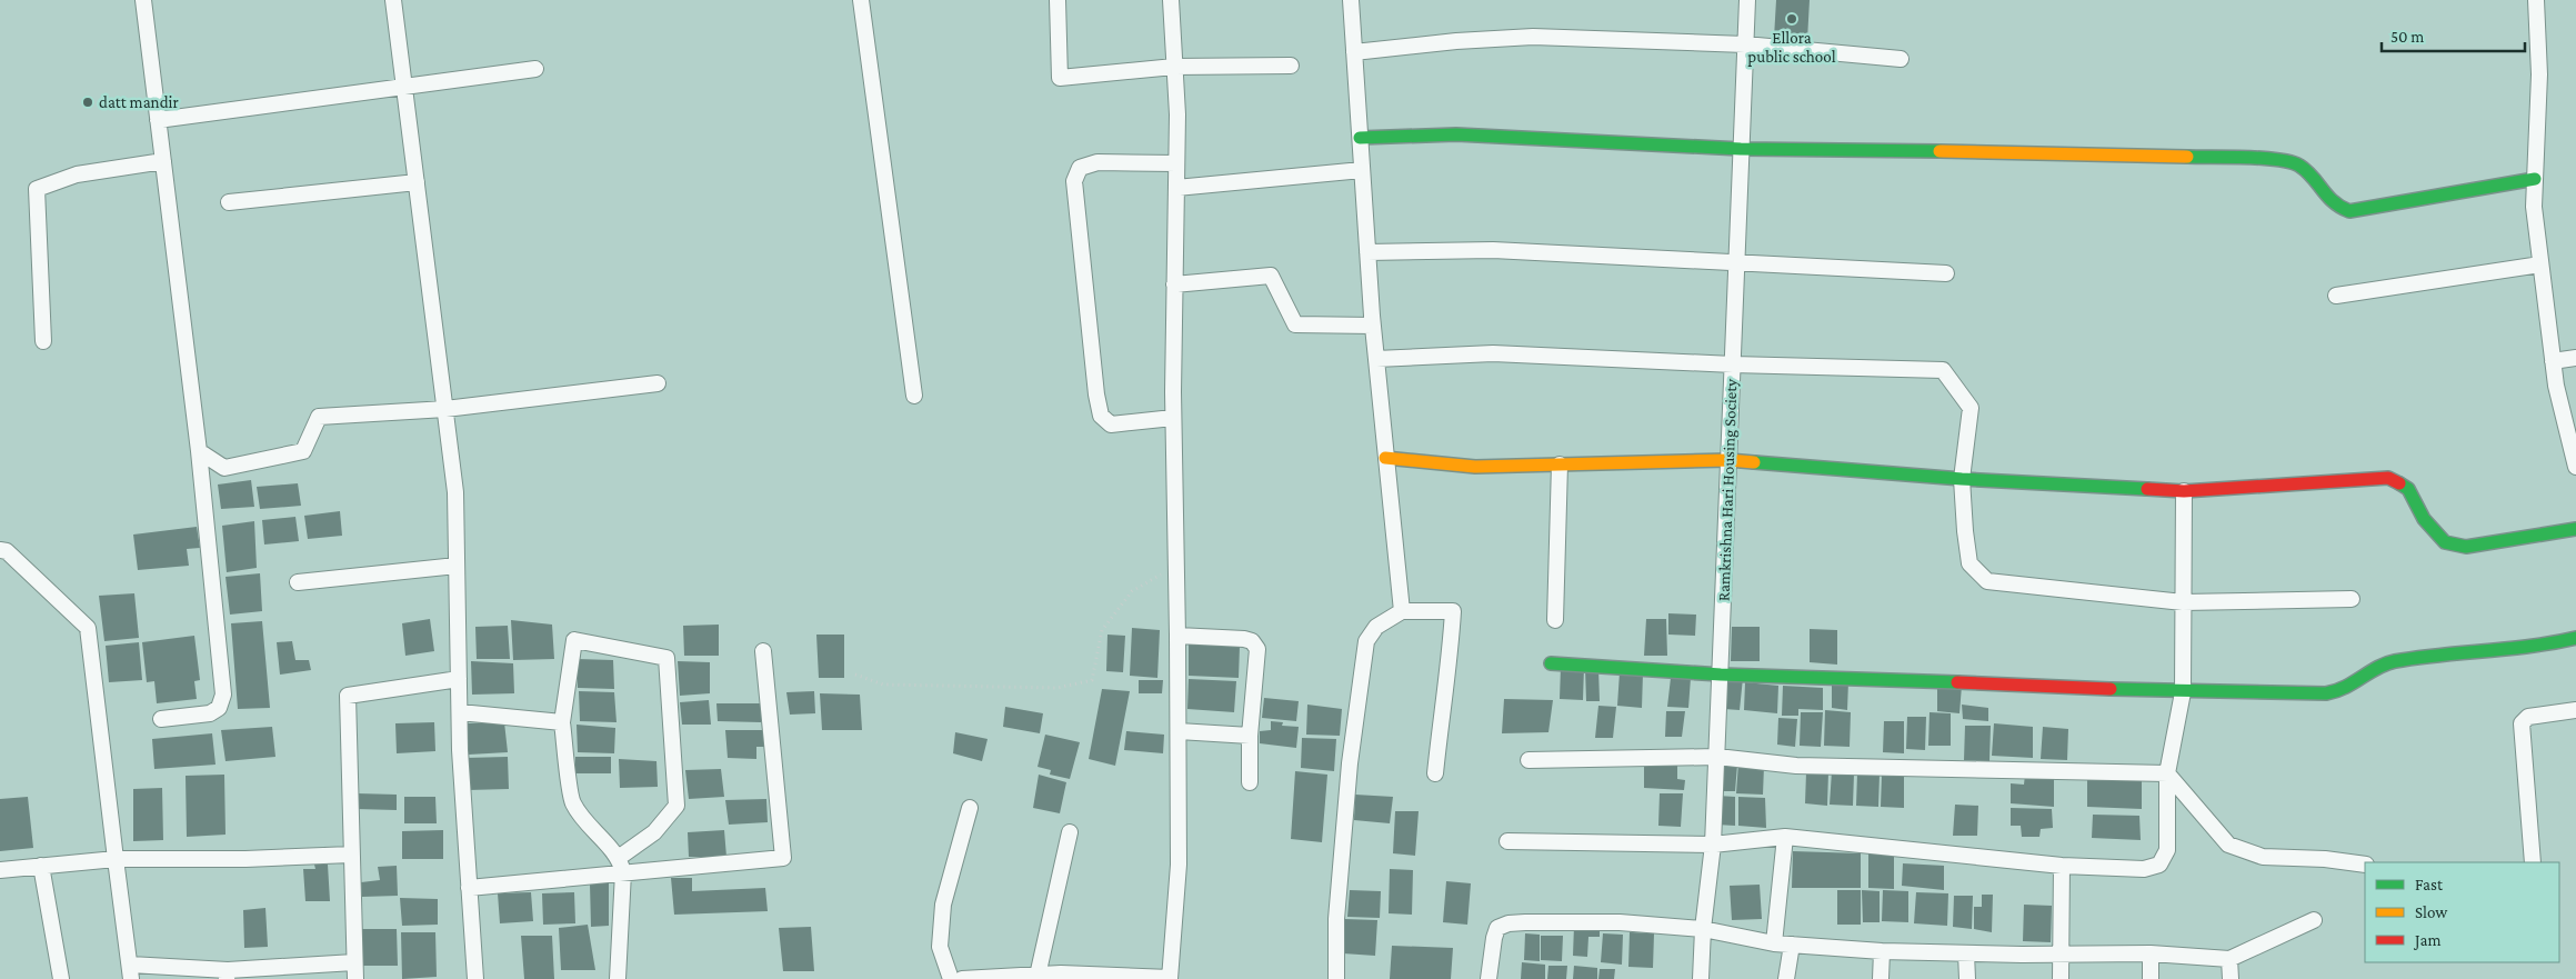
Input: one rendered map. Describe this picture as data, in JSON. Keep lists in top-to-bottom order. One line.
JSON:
{"streets":{"street":["Ramkrishna Hari Housing Society"]},"places":["Ellora public school","datt mandir"],"legend":["Fast","Slow","Jam"],"scale_bar":"50 m"}
